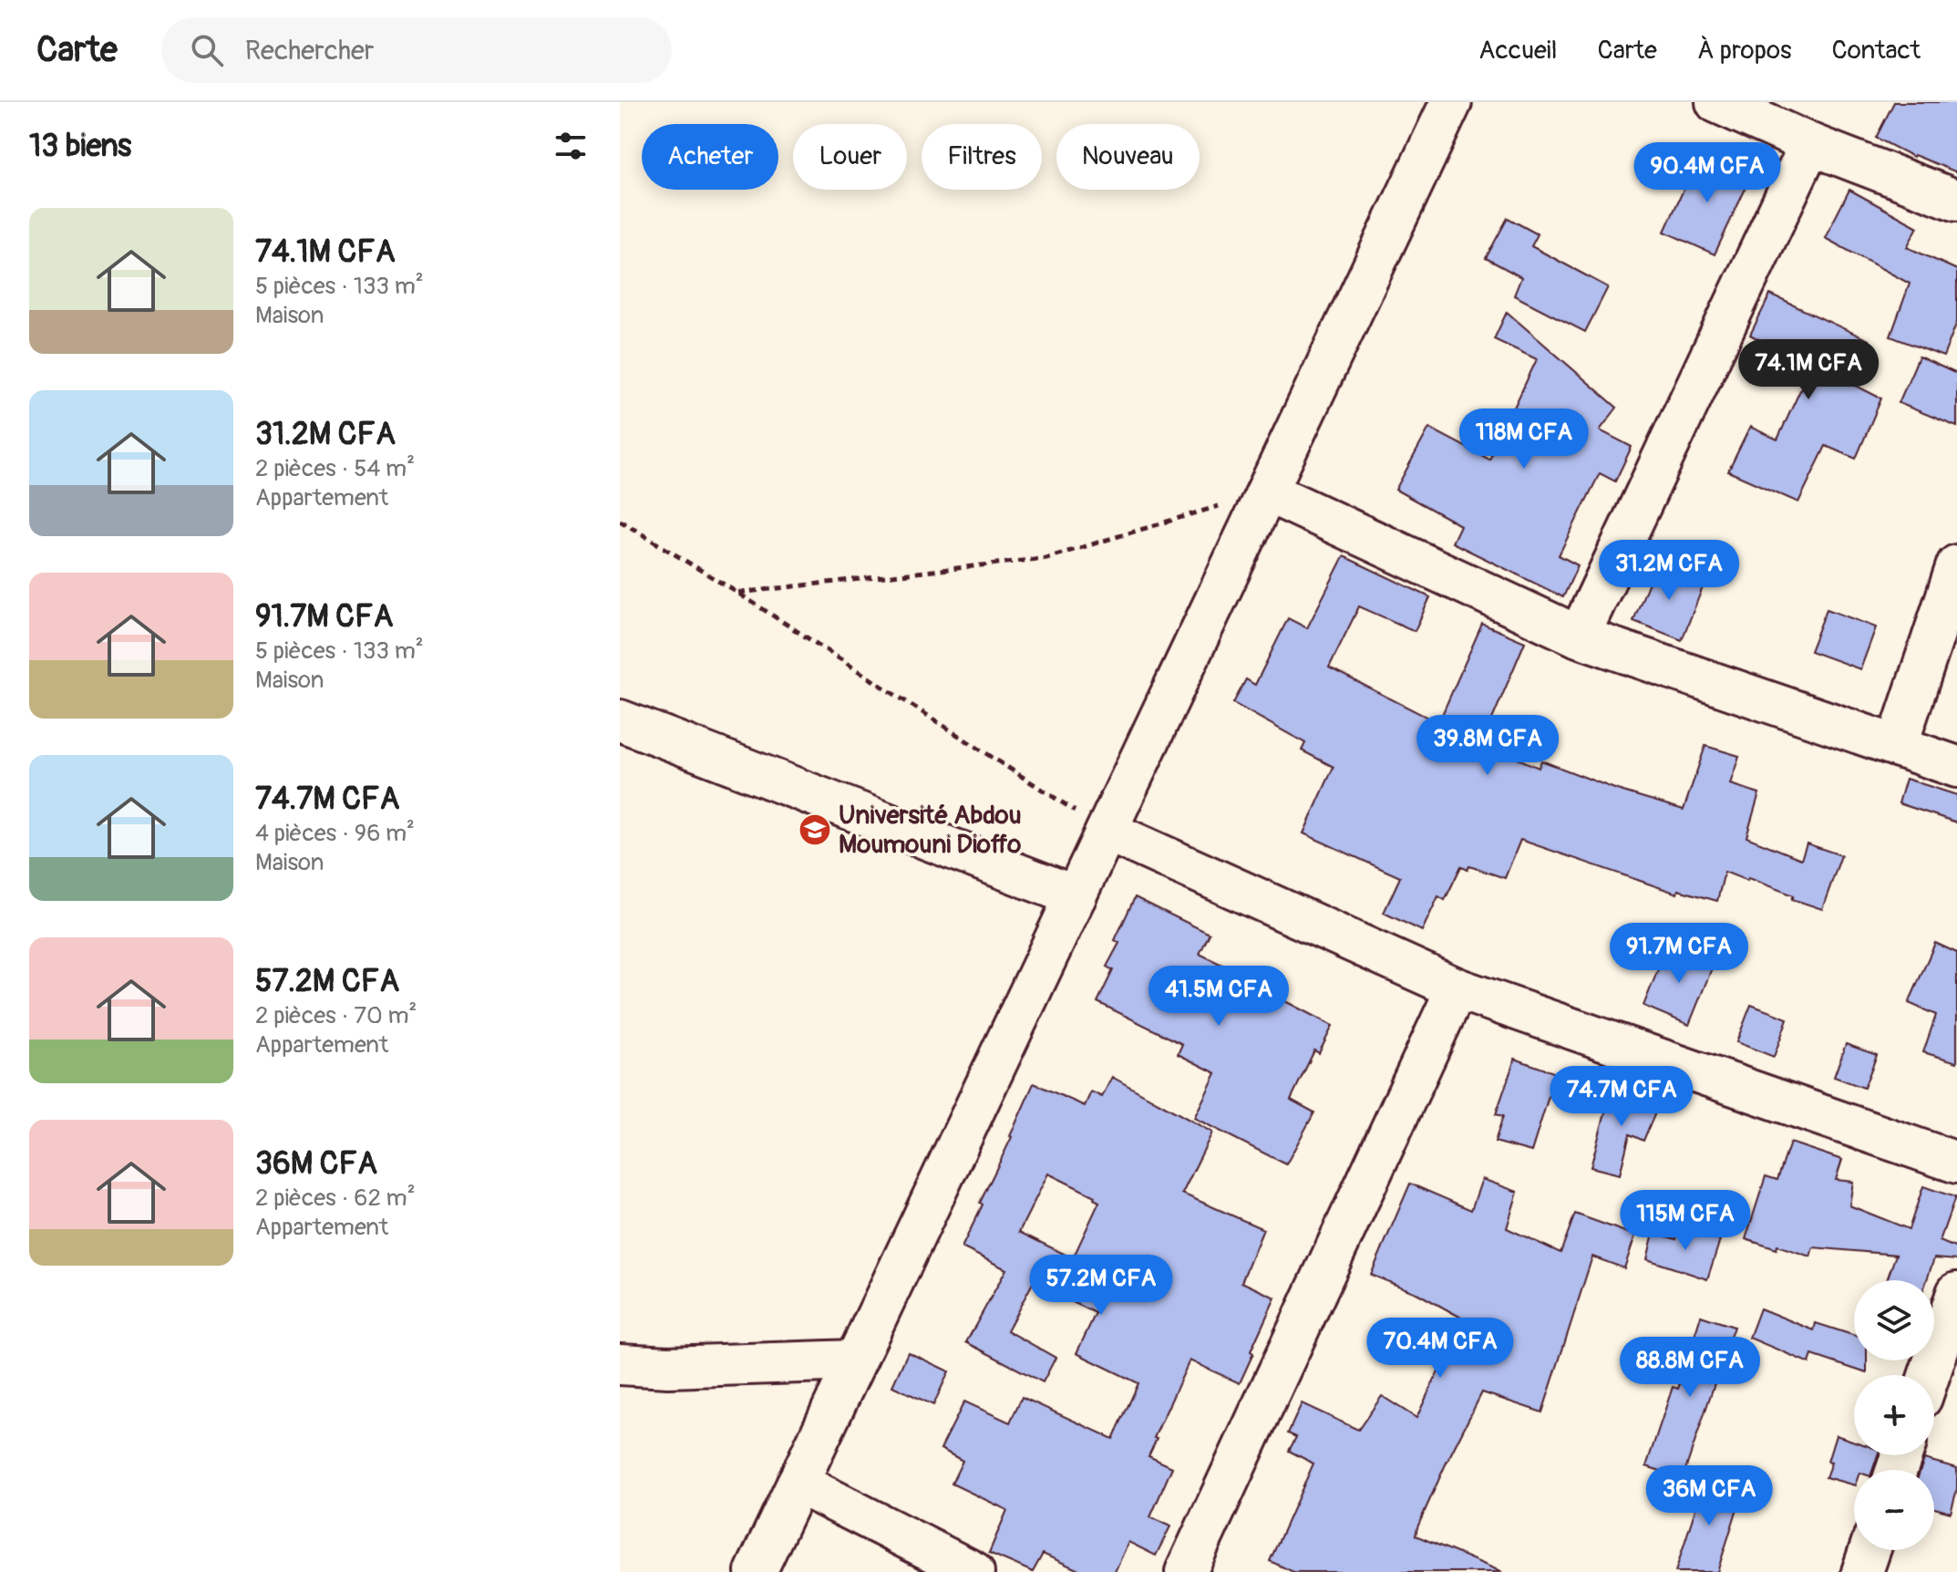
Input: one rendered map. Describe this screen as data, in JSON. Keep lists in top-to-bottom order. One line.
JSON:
{"places":{"school or university":["Université Abdou Moumouni Dioffo"]},"page":{"header":"Carte","search":"Rechercher","nav":["Accueil","Carte","À propos","Contact"],"heading":"13 biens","chip":["Acheter","Louer","Filtres","Nouveau"],"price":["90.4M CFA","74.1M CFA","118M CFA","31.2M CFA","39.8M CFA","91.7M CFA","41.5M CFA","74.7M CFA","115M CFA","57.2M CFA","70.4M CFA","88.8M CFA","36M CFA"],"list":[{"name":"74.1M CFA","note":"5 pièces · 133 m² · Maison"},{"name":"31.2M CFA","note":"2 pièces · 54 m² · Appartement"},{"name":"91.7M CFA","note":"5 pièces · 133 m² · Maison"},{"name":"74.7M CFA","note":"4 pièces · 96 m² · Maison"},{"name":"57.2M CFA","note":"2 pièces · 70 m² · Appartement"},{"name":"36M CFA","note":"2 pièces · 62 m² · Appartement"}],"map_buttons":["+","−"]}}
